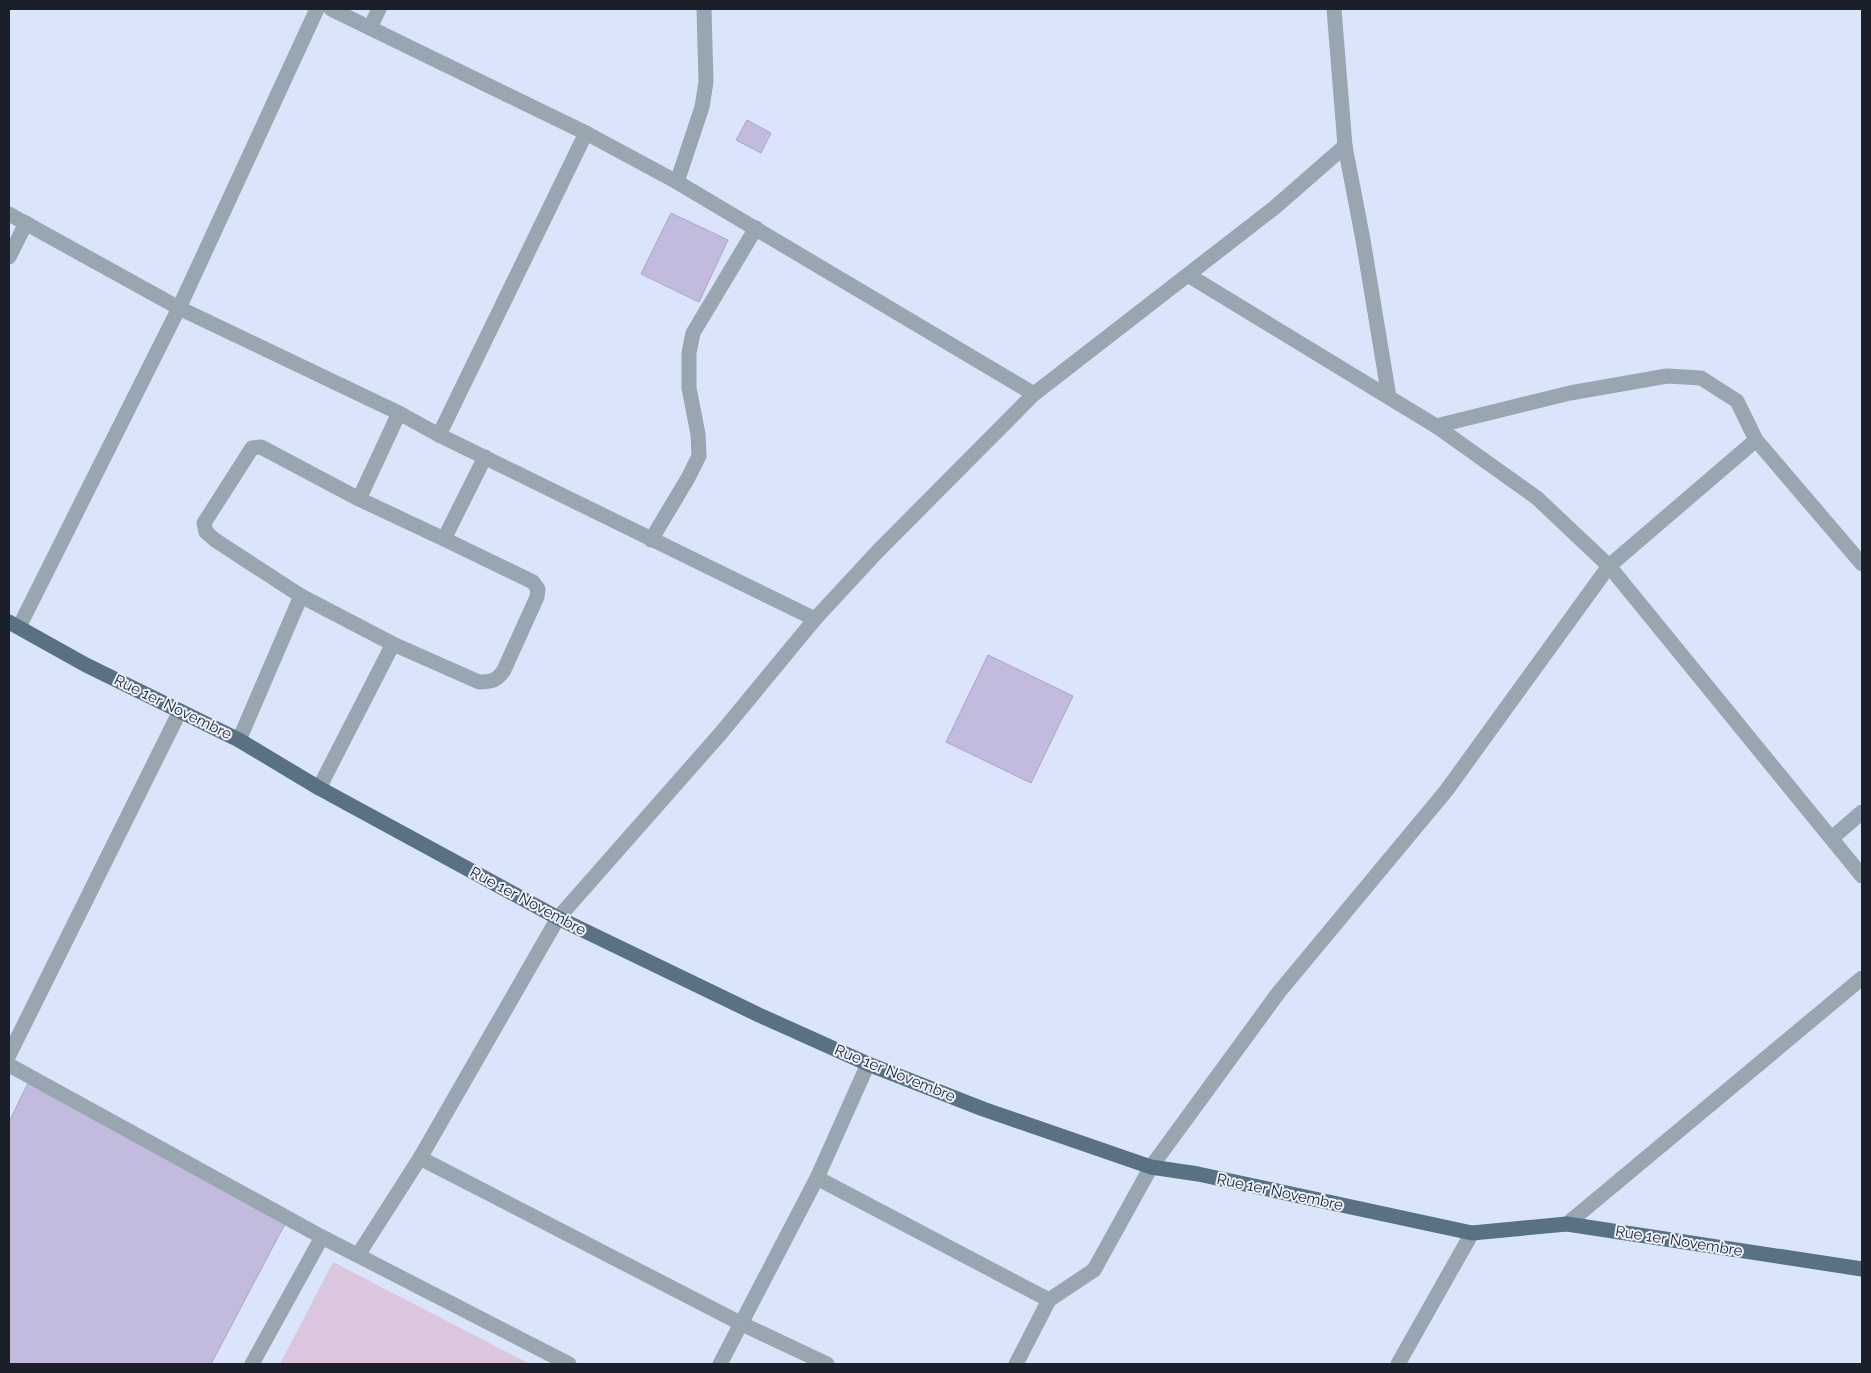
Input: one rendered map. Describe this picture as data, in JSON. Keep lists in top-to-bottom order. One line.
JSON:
{"streets":{"main road":["Rue 1er Novembre"]}}
